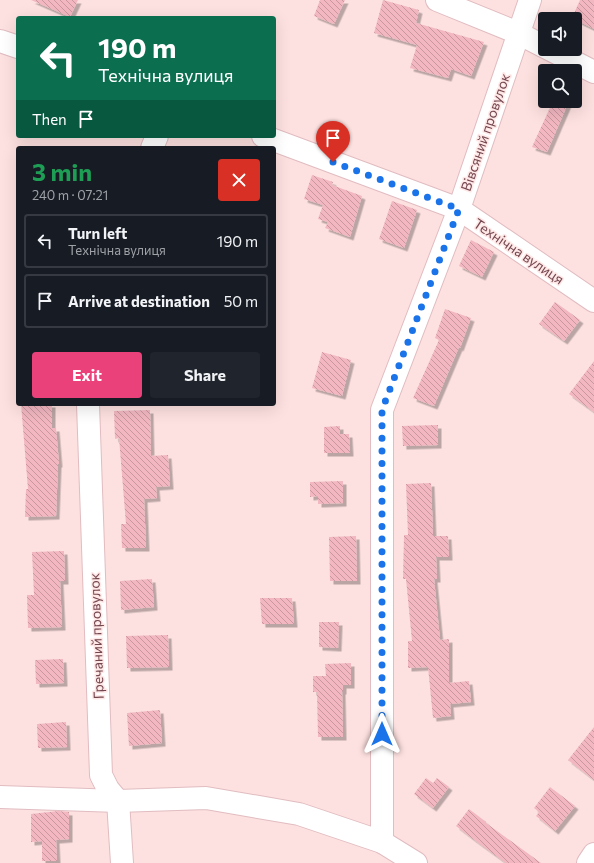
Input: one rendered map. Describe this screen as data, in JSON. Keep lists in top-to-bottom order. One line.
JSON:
{"streets":{"street":["Вівсяний провулок","Технічна вулиця","Гречаний провулок"]},"crossings":[["Вівсяний провулок","Технічна вулиця"]],"page":{"turn":["190 m","Технічна вулиця"],"then":"Then","heading":["3 min","240 m · 07:21"],"list":[{"name":"Turn left","note":"Технічна вулиця","value":"190 m"},{"name":"Arrive at destination","value":"50 m"}],"buttons":["Exit","Share"]}}
